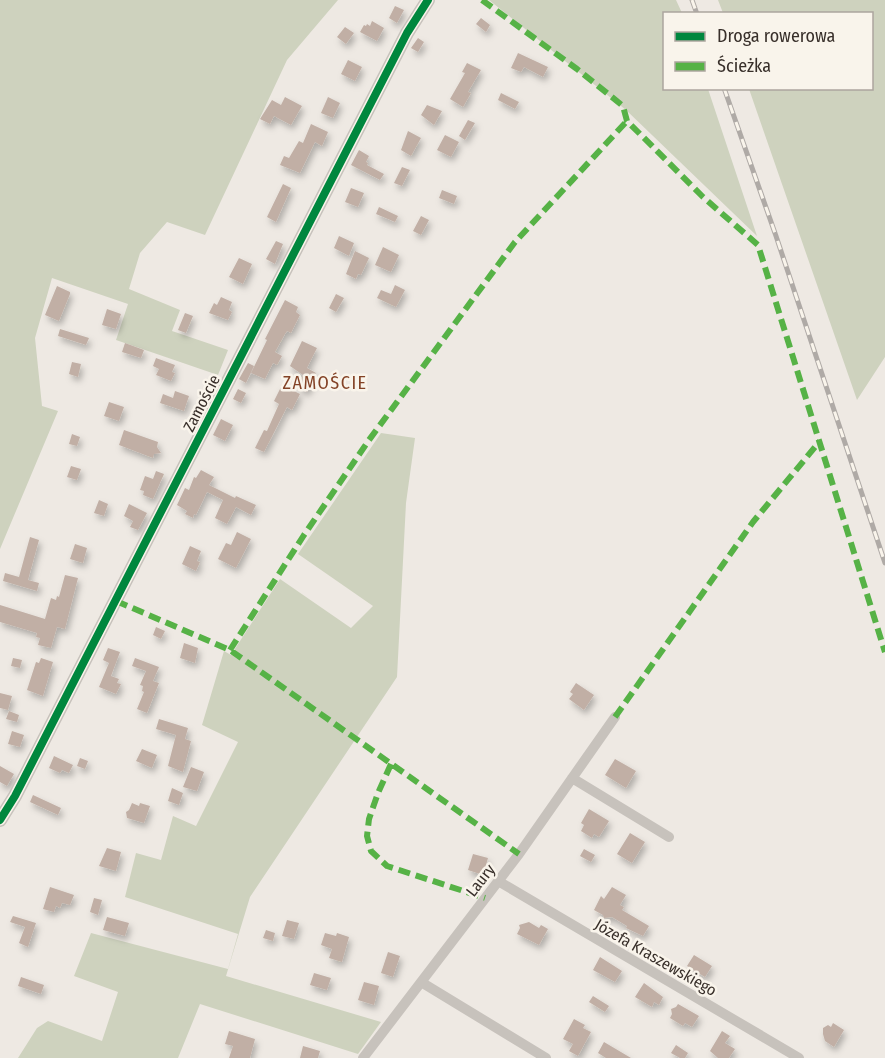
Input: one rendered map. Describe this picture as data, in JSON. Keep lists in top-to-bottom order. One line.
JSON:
{"streets":{"street":["Zamoście","Laury","Józefa Kraszewskiego"]},"crossings":[["Laury","Józefa Kraszewskiego"]],"districts":["ZAMOŚCIE"],"legend":["Droga rowerowa","Ścieżka"]}
